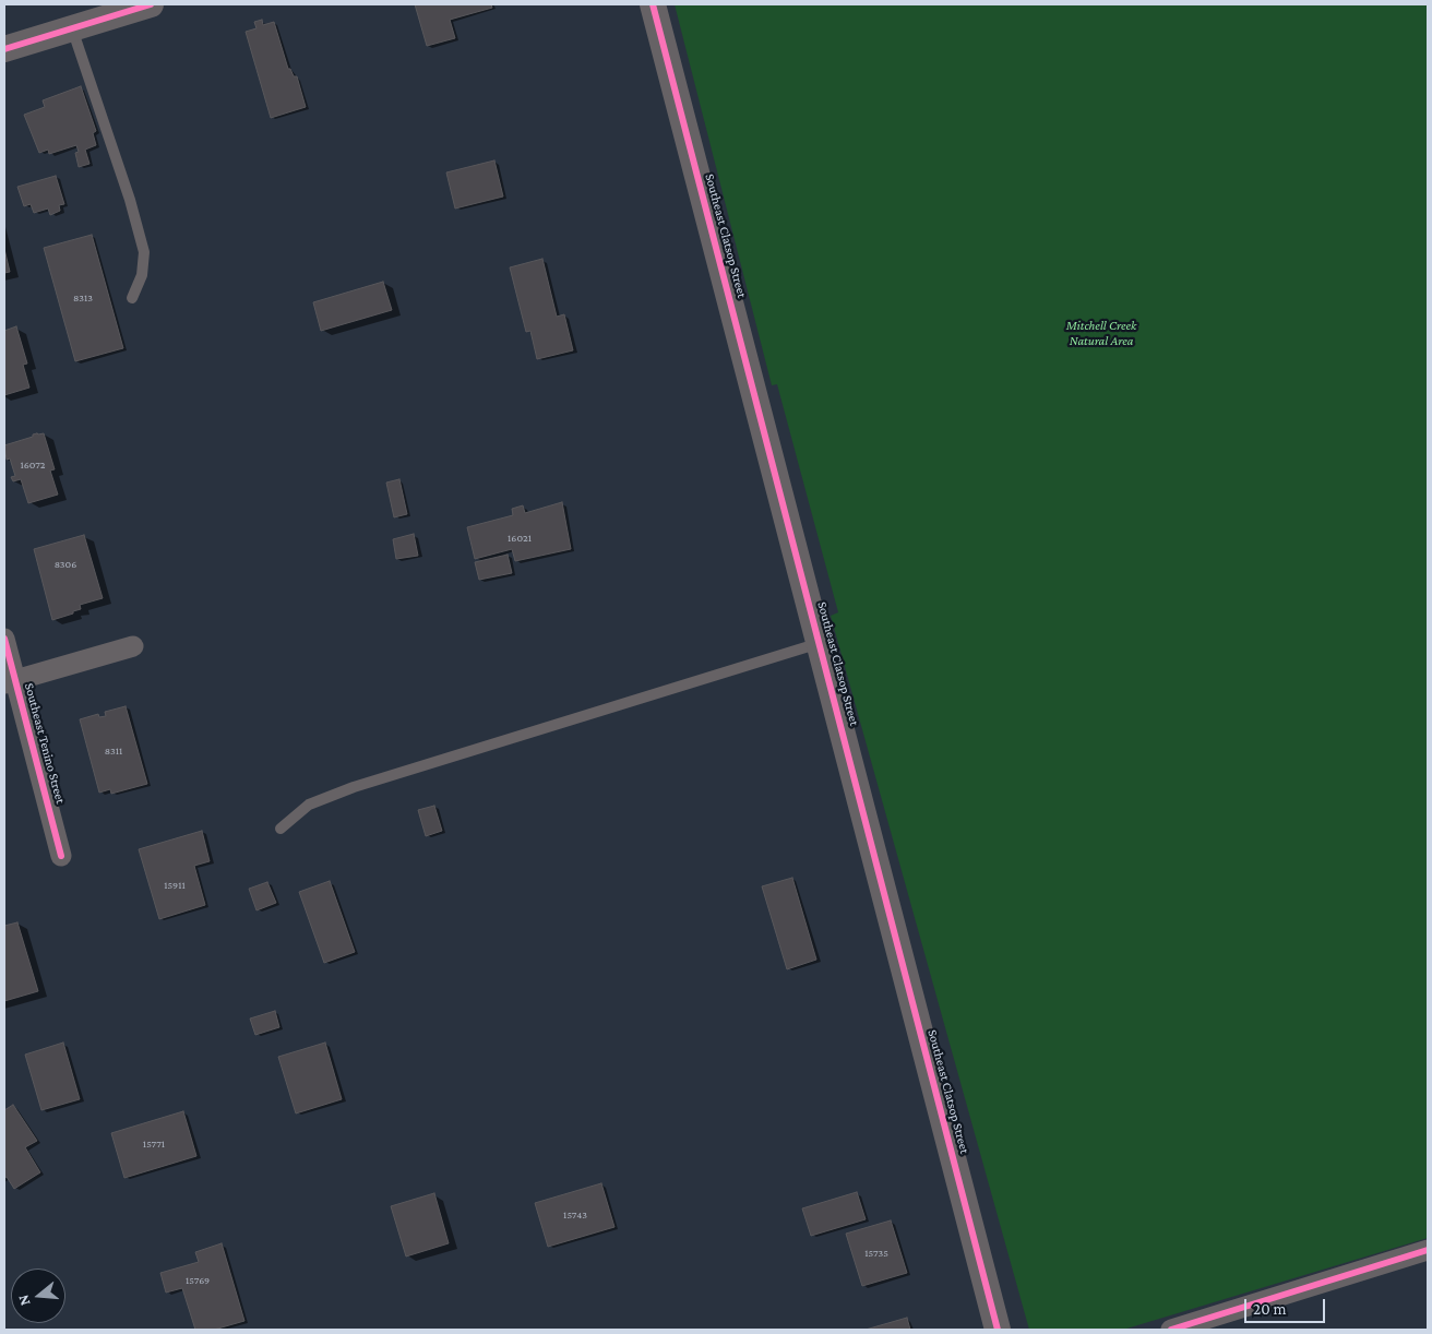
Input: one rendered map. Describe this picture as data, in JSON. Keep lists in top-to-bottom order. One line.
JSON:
{"streets":{"street":["Southeast Clatsop Street","Southeast Tenino Street"]},"parks":["Mitchell Creek Natural Area"],"house_numbers":["8313","16072","16021","8306","8311","15911","15771","15743","15735","15769"],"scale_bar":"20 m","north":"left"}
